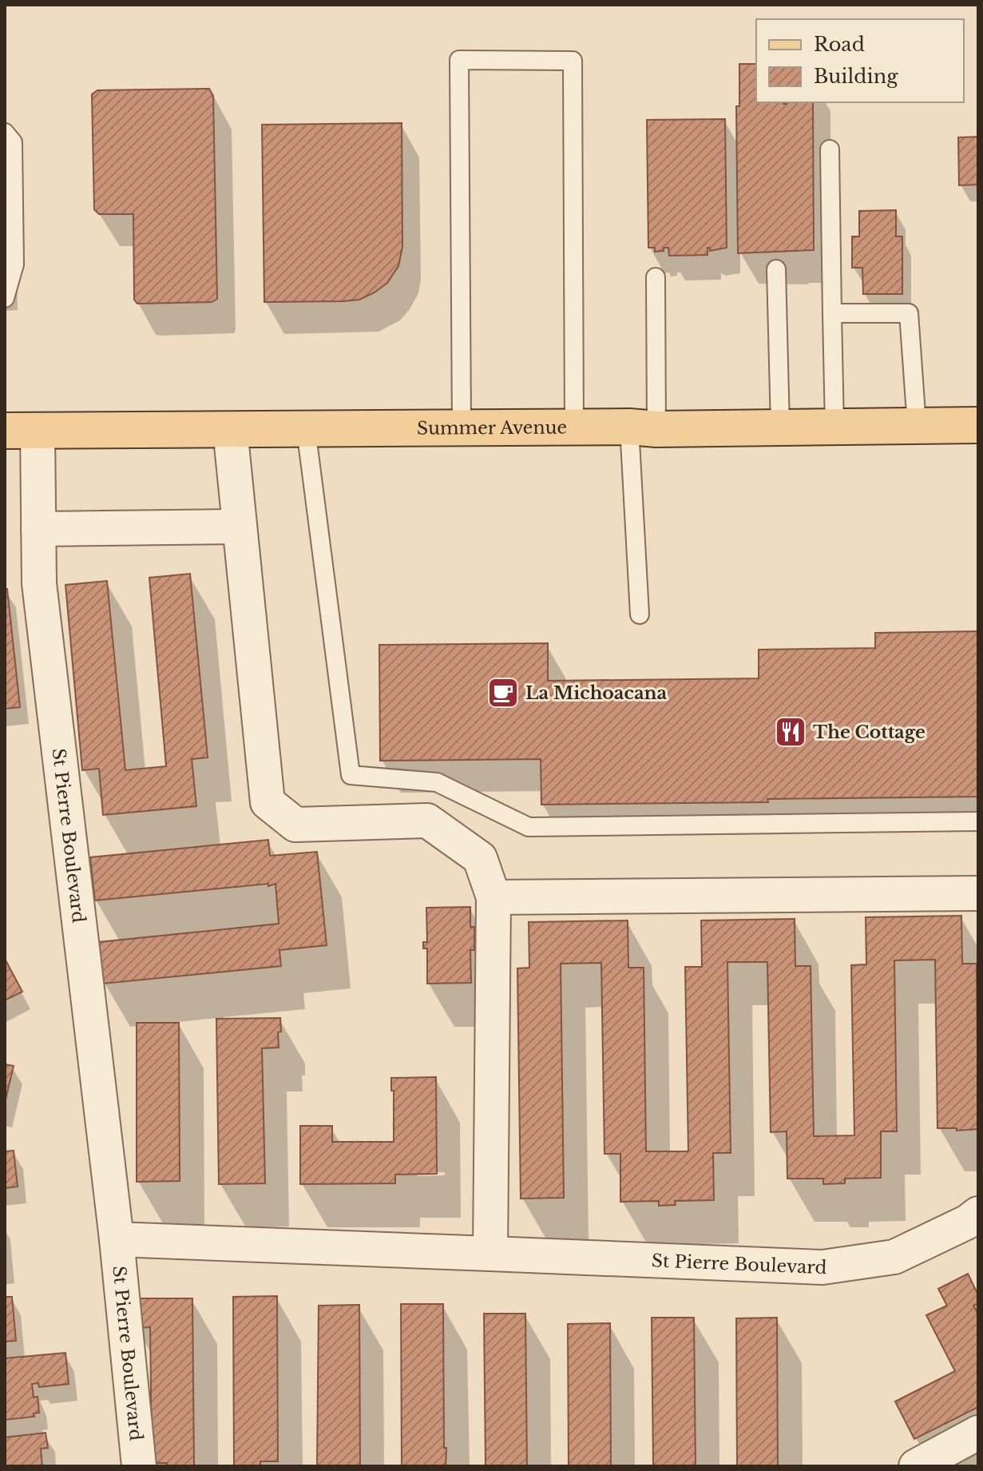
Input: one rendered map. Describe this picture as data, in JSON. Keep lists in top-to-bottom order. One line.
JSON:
{"streets":{"main road":["Summer Avenue"],"street":["St Pierre Boulevard"]},"crossings":[["Summer Avenue","St Pierre Boulevard"]],"places":{"cafe":["La Michoacana"],"restaurant":["The Cottage"]},"legend":["Road","Building"]}
